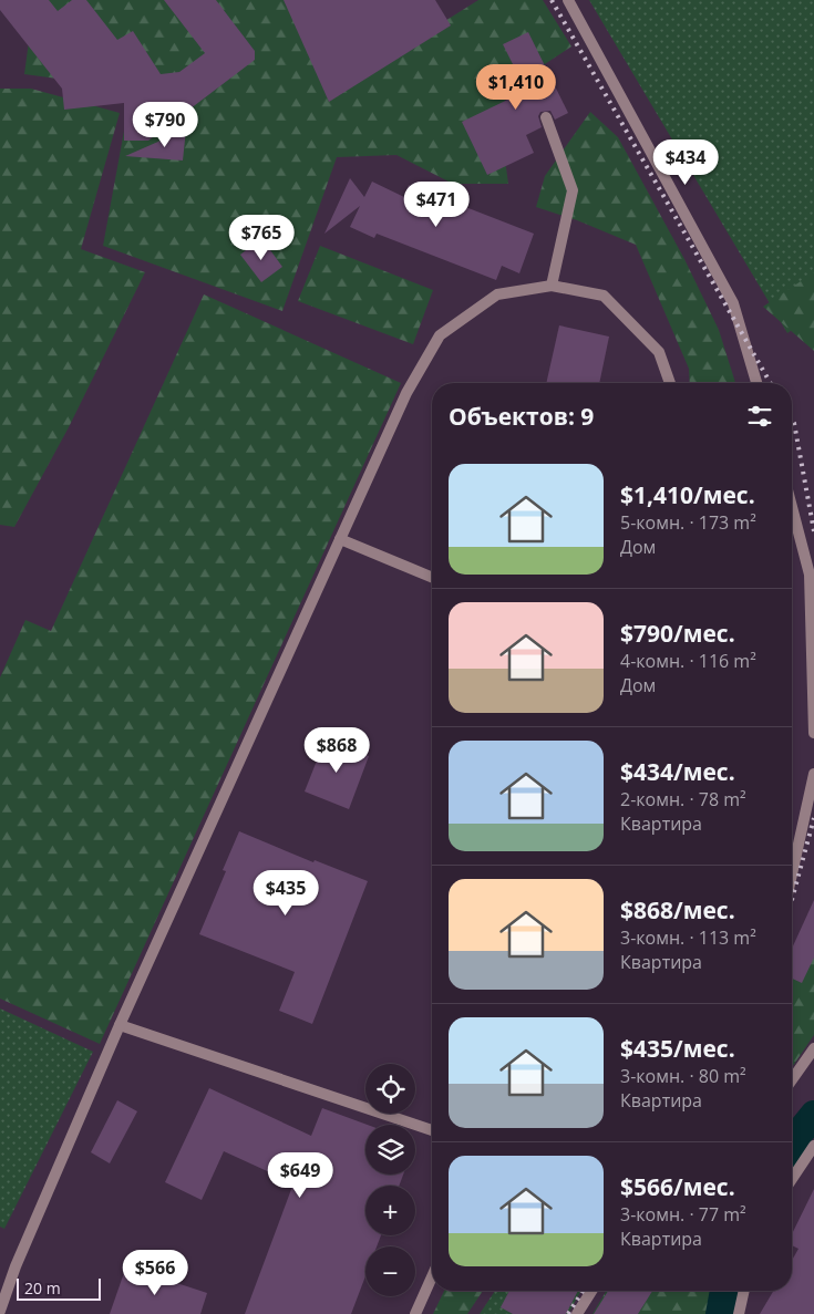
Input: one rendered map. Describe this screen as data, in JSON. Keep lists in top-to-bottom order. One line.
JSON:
{"scale_bar":"20 m","page":{"price":["$1,410","$790","$434","$471","$765","$868","$435","$649","$566"],"heading":"Объектов: 9","list":[{"name":"$1,410/мес.","note":"5-комн. · 173 m² · Дом"},{"name":"$790/мес.","note":"4-комн. · 116 m² · Дом"},{"name":"$434/мес.","note":"2-комн. · 78 m² · Квартира"},{"name":"$868/мес.","note":"3-комн. · 113 m² · Квартира"},{"name":"$435/мес.","note":"3-комн. · 80 m² · Квартира"},{"name":"$566/мес.","note":"3-комн. · 77 m² · Квартира"}],"map_buttons":["+","−"],"scale":"20 m"}}
